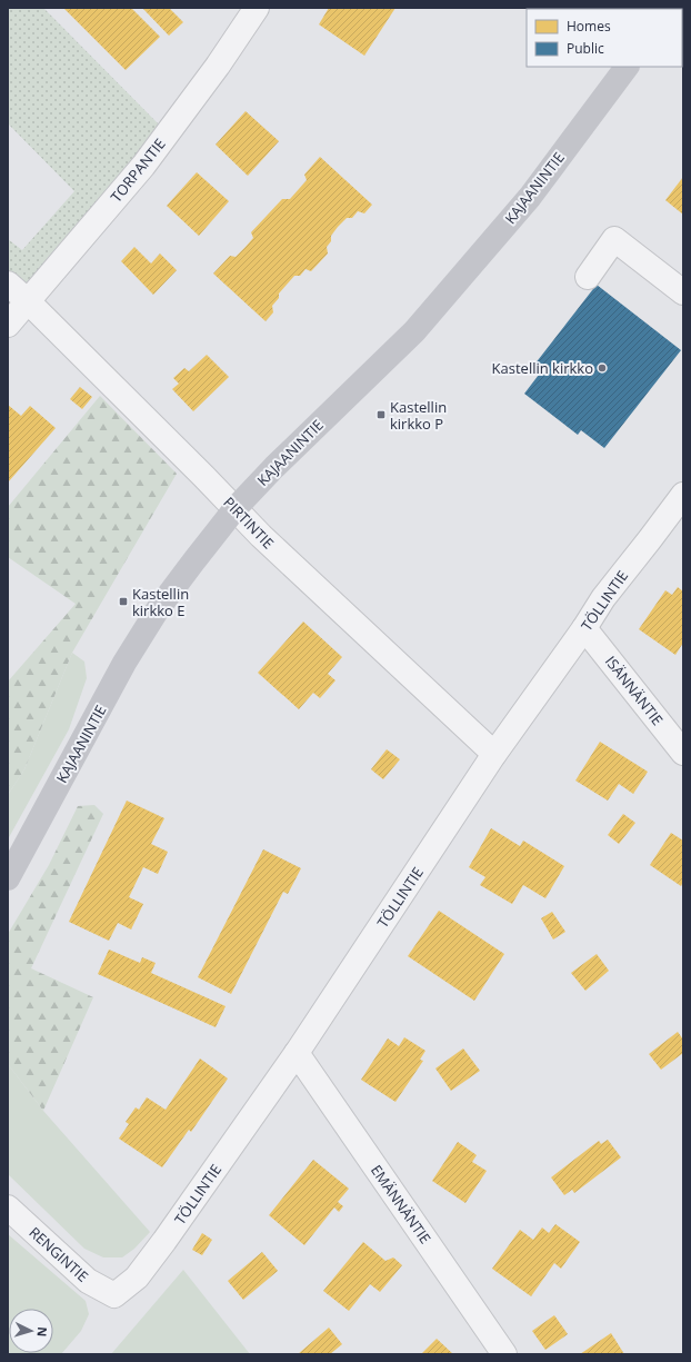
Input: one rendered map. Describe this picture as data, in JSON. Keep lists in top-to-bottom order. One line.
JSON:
{"streets":{"main road":["KAJAANINTIE"],"street":["TORPANTIE","PIRTINTIE","TÖLLINTIE","ISÄNNÄNTIE","EMÄNNÄNTIE","RENGINTIE"]},"crossings":[["TORPANTIE","PIRTINTIE"],["KAJAANINTIE","PIRTINTIE"],["PIRTINTIE","TÖLLINTIE"],["TÖLLINTIE","ISÄNNÄNTIE"],["TÖLLINTIE","EMÄNNÄNTIE"],["TÖLLINTIE","RENGINTIE"]],"places":{"other":["Kastellin kirkko"],"transit":["Kastellin kirkko P","Kastellin kirkko E"]},"legend":["Homes","Public"],"north":"right"}
